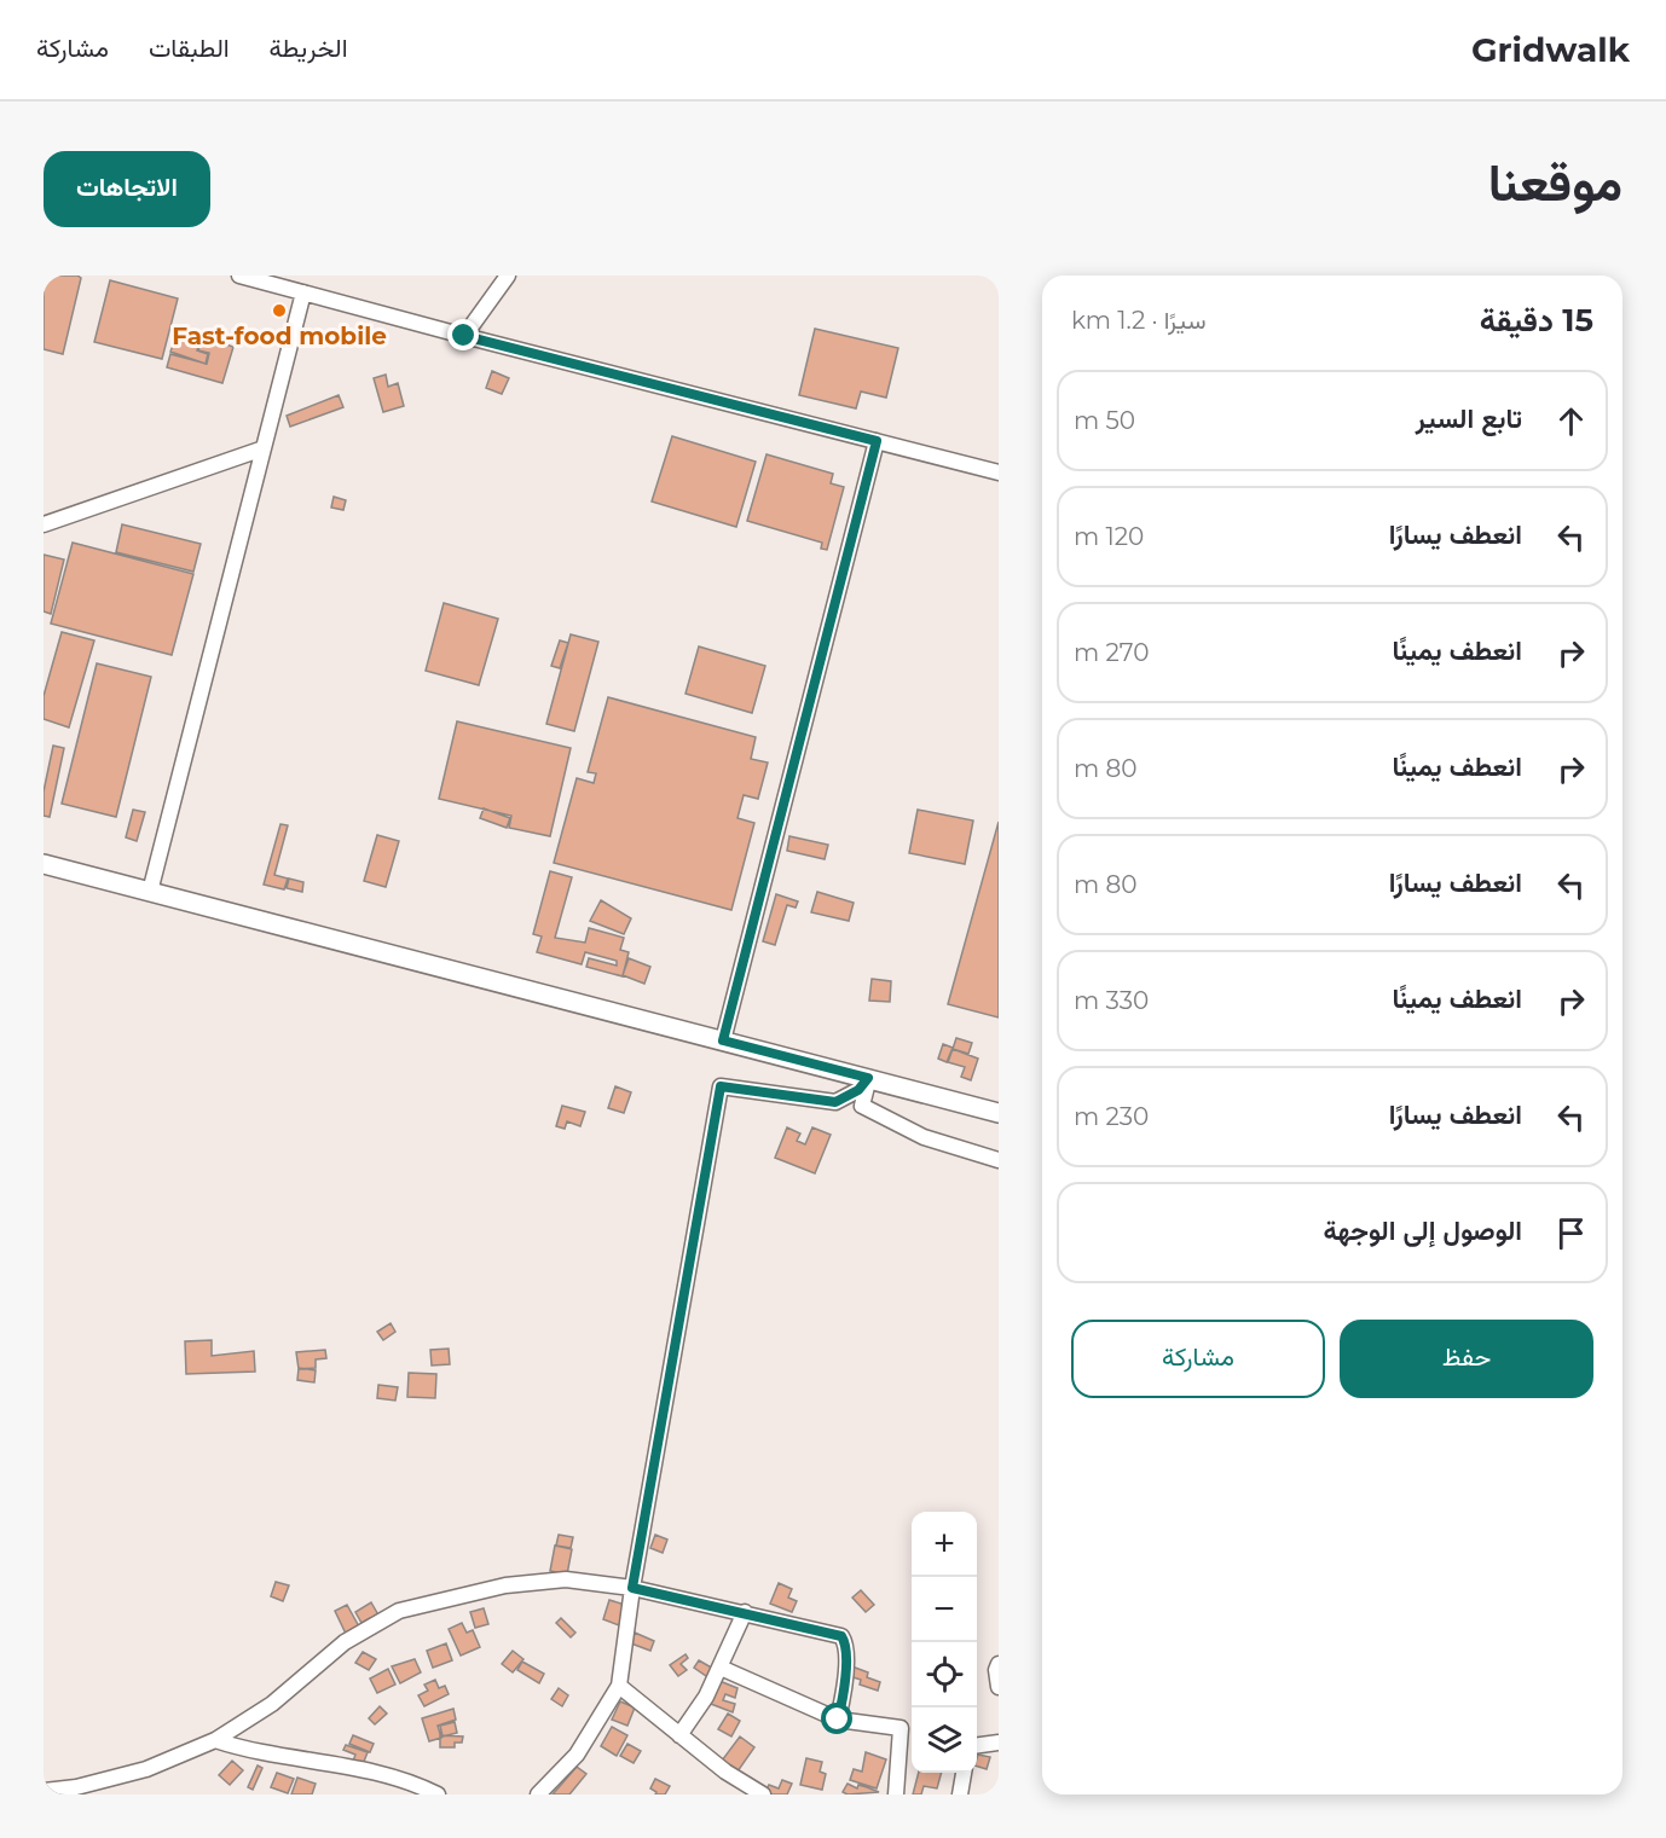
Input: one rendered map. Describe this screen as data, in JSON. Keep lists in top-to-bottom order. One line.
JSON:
{"places":["Fast-food mobile"],"page":{"header":"Gridwalk","nav":["الخريطة","الطبقات","مشاركة"],"title":"موقعنا","buttons":["الاتجاهات",["حفظ","مشاركة"]],"heading":["15 دقيقة","سيرًا · 1.2 km"],"list":[["تابع السير","50 m"],["انعطف يسارًا","120 m"],["انعطف يمينًا","270 m"],["انعطف يمينًا","80 m"],["انعطف يسارًا","80 m"],["انعطف يمينًا","330 m"],["انعطف يسارًا","230 m"],"الوصول إلى الوجهة"],"map_buttons":["+","−"]}}
